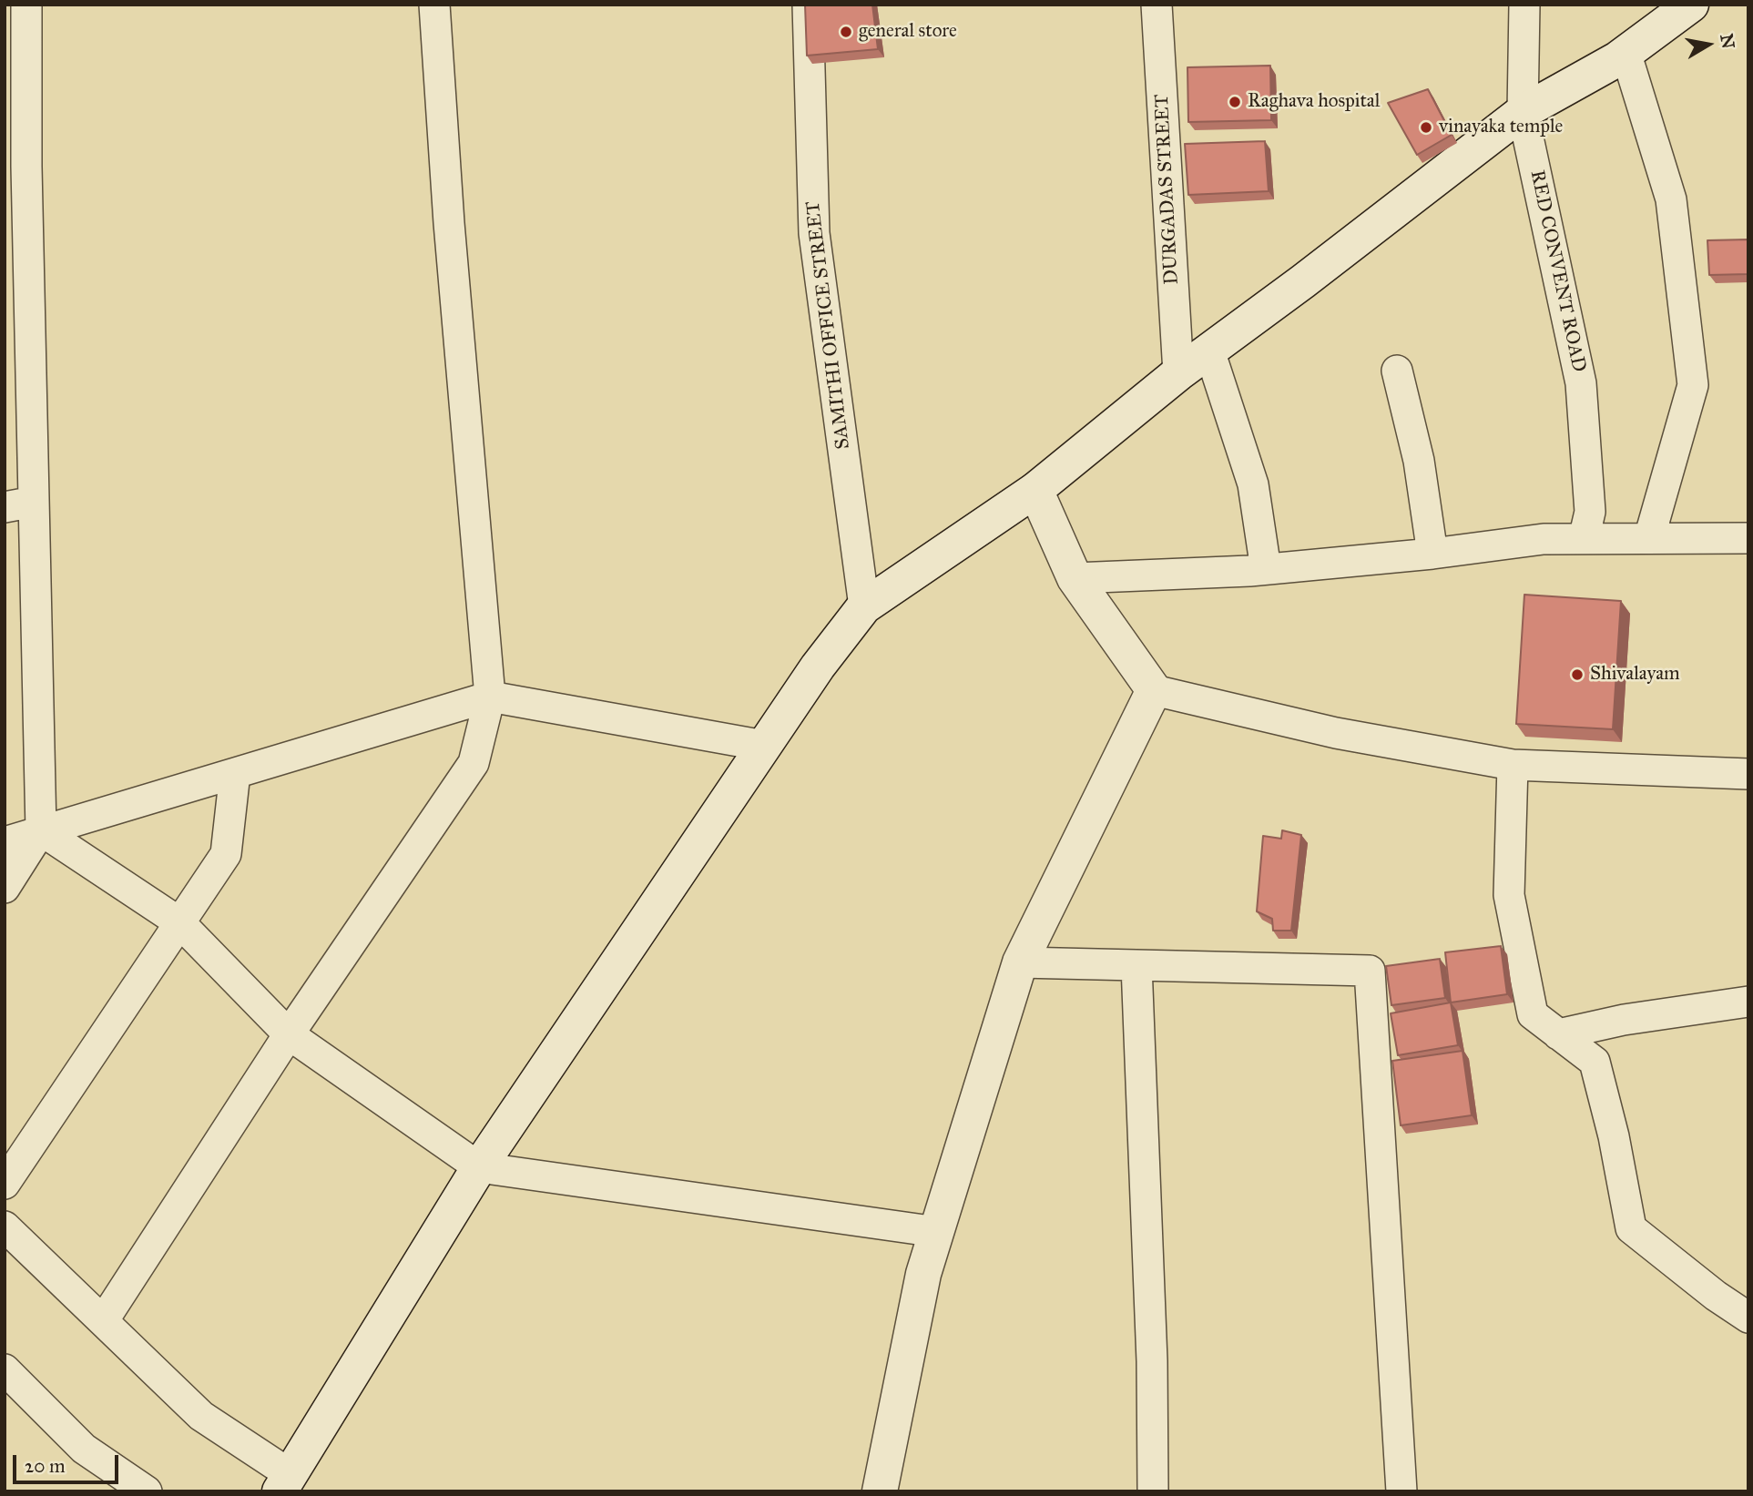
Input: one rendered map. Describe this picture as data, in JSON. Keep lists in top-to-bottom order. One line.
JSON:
{"streets":{"street":["DURGADAS STREET","RED CONVENT ROAD","SAMITHI OFFICE STREET"]},"places":["general store","Raghava hospital","vinayaka temple","Shivalayam"],"scale_bar":"20 m","north":"right"}
